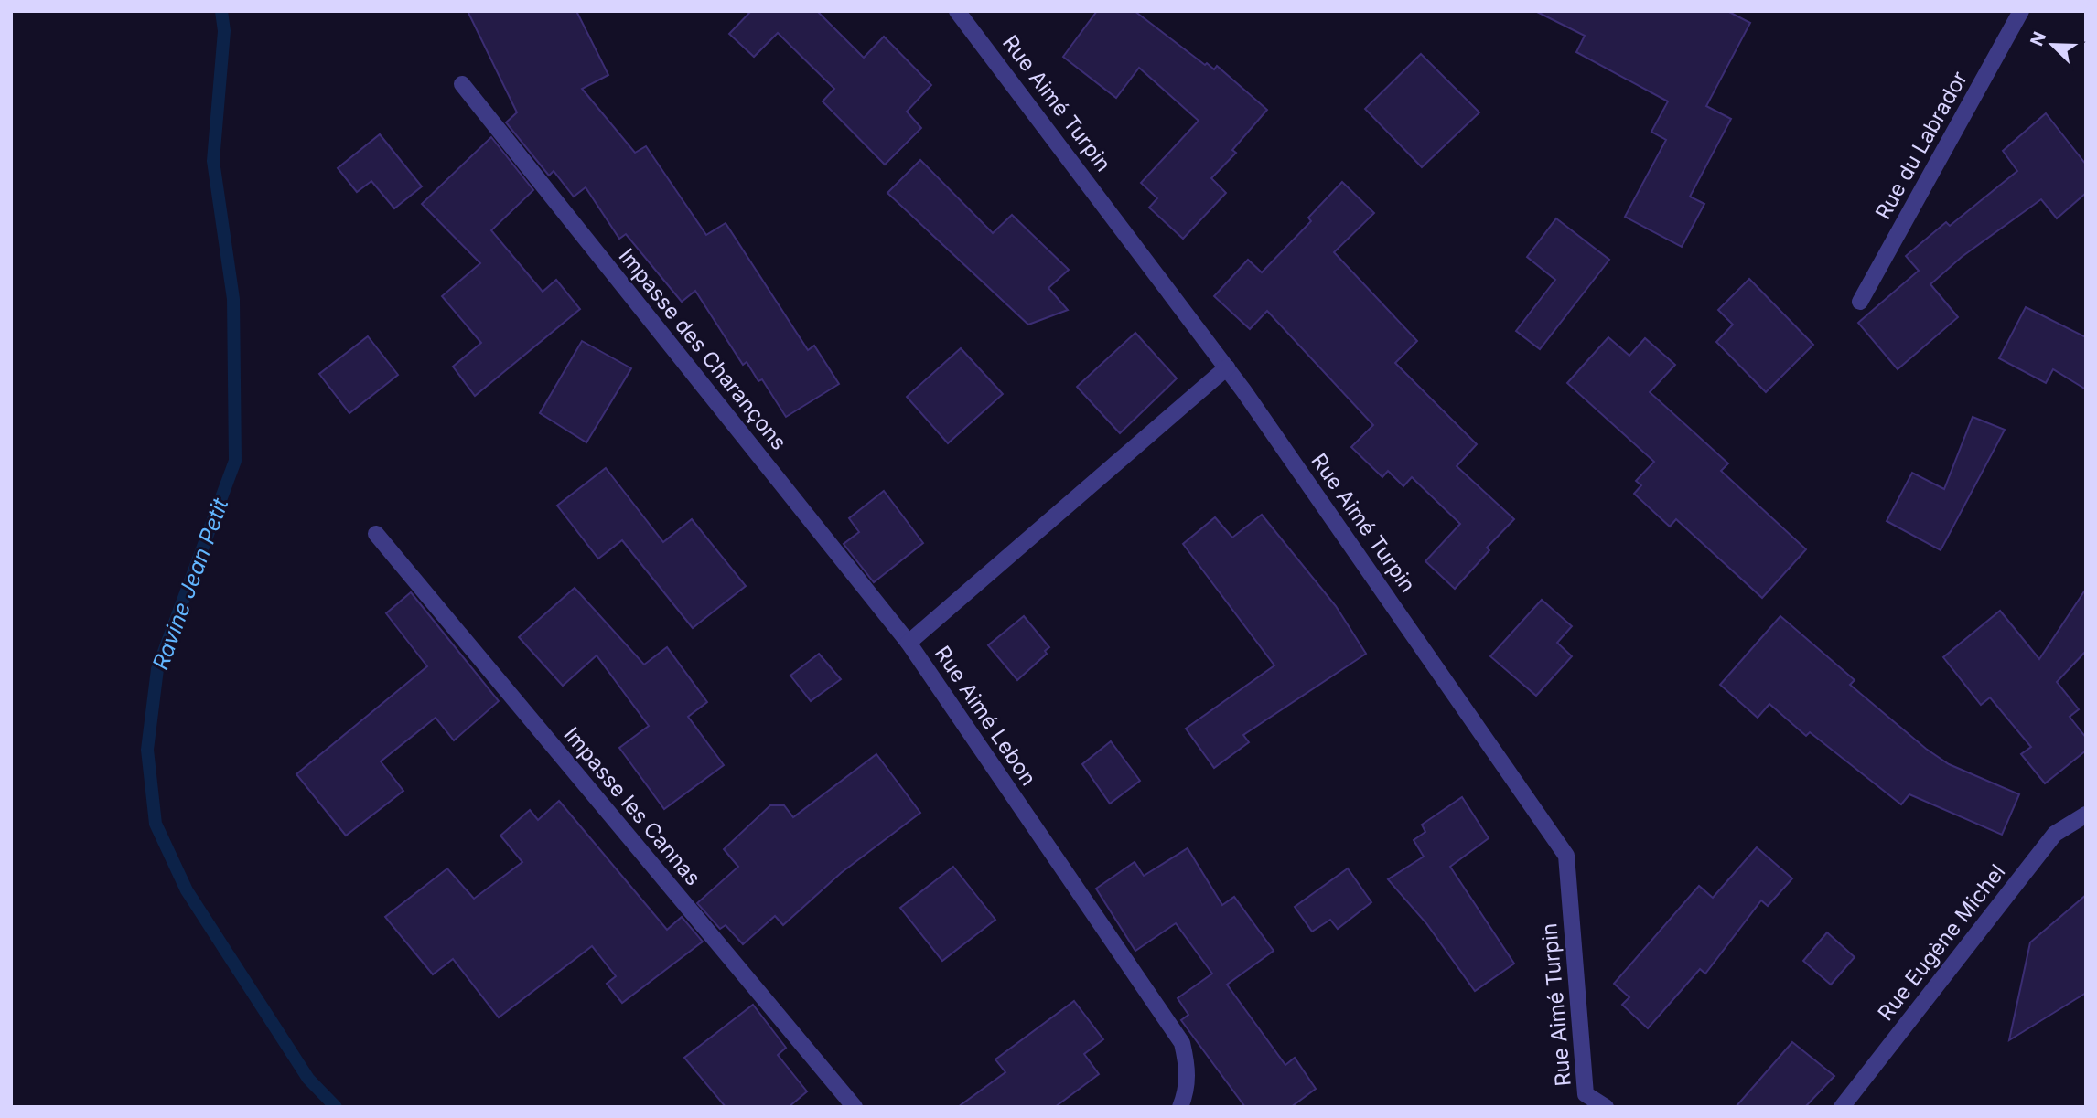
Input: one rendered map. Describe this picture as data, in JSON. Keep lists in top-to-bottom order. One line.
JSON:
{"streets":{"street":["Rue Aimé Turpin","Rue du Labrador","Impasse des Charançons","Rue Aimé Lebon","Impasse les Cannas","Rue Eugène Michel"]},"crossings":[["Rue Aimé Turpin","Rue Aimé Lebon"],["Impasse des Charançons","Rue Aimé Lebon"]],"water":["Ravine Jean Petit"],"north":"top left"}
